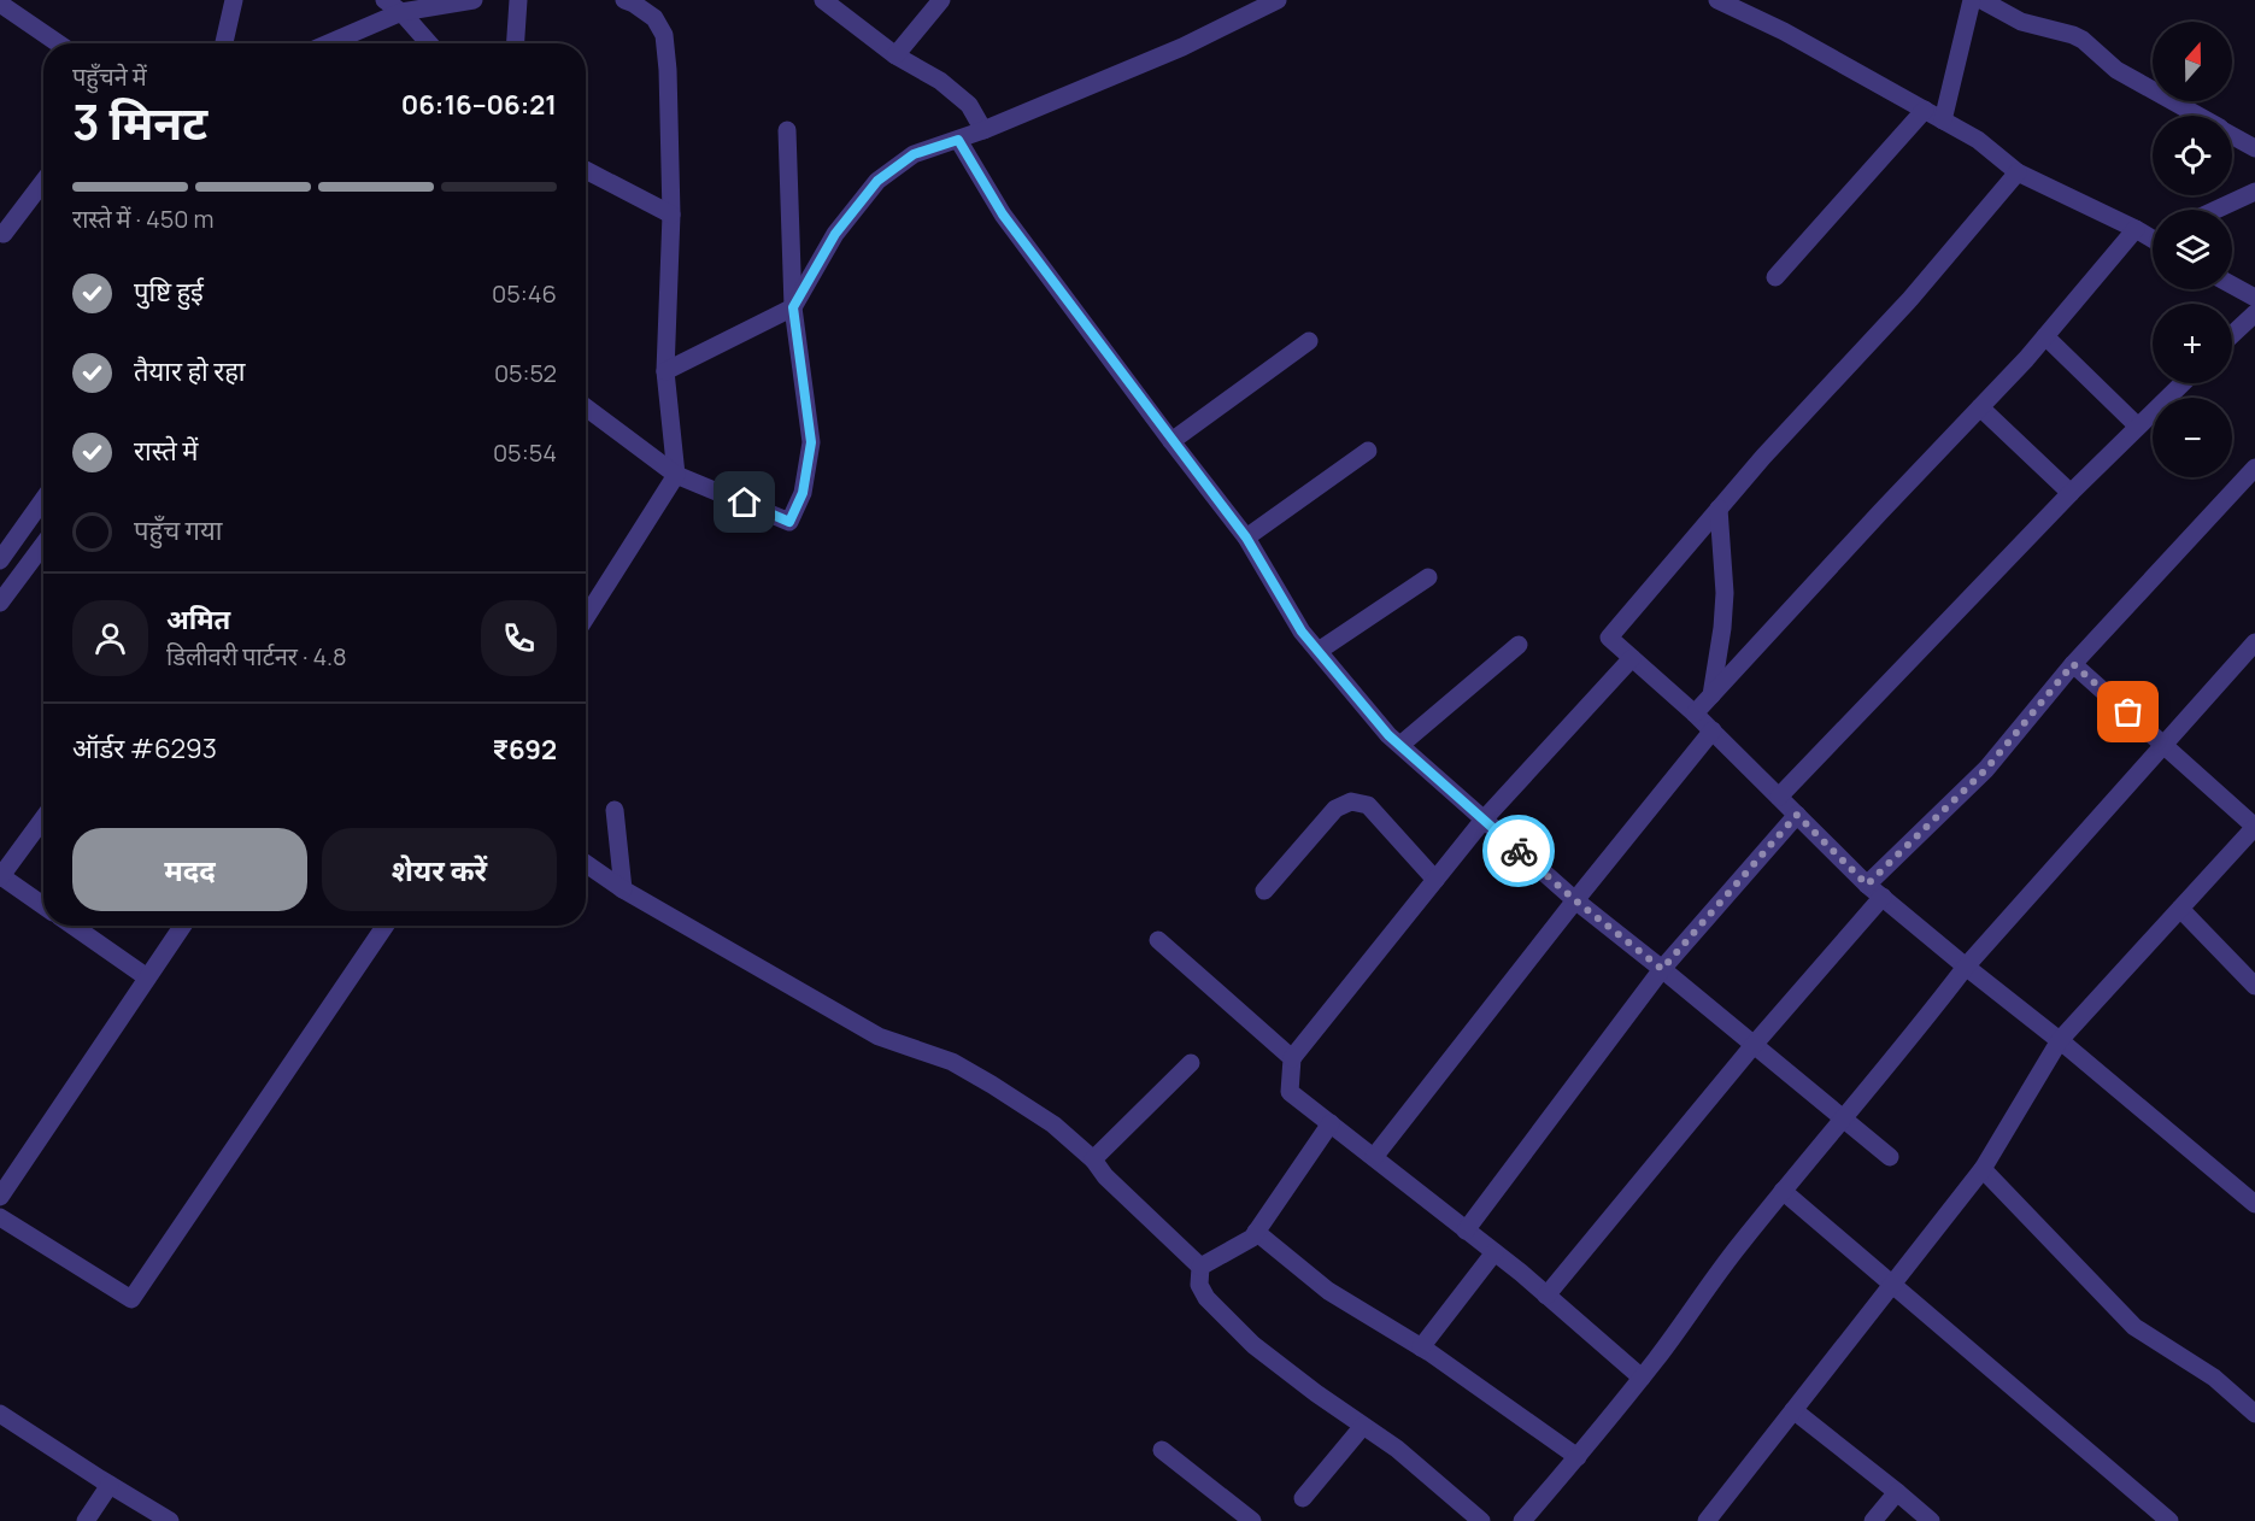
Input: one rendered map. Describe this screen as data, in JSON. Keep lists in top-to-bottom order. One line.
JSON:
{"north":"top","page":{"map_buttons":["+","−"],"heading":["3 मिनट","पहुँचने में","06:16–06:21"],"panel":["अमित","डिलीवरी पार्टनर · 4.8","ऑर्डर #6293","₹692"],"bar":"रास्ते में · 450 m","list":[["पुष्टि हुई","05:46"],["तैयार हो रहा","05:52"],["रास्ते में","05:54"],"पहुँच गया"],"buttons":["मदद","शेयर करें"]}}
